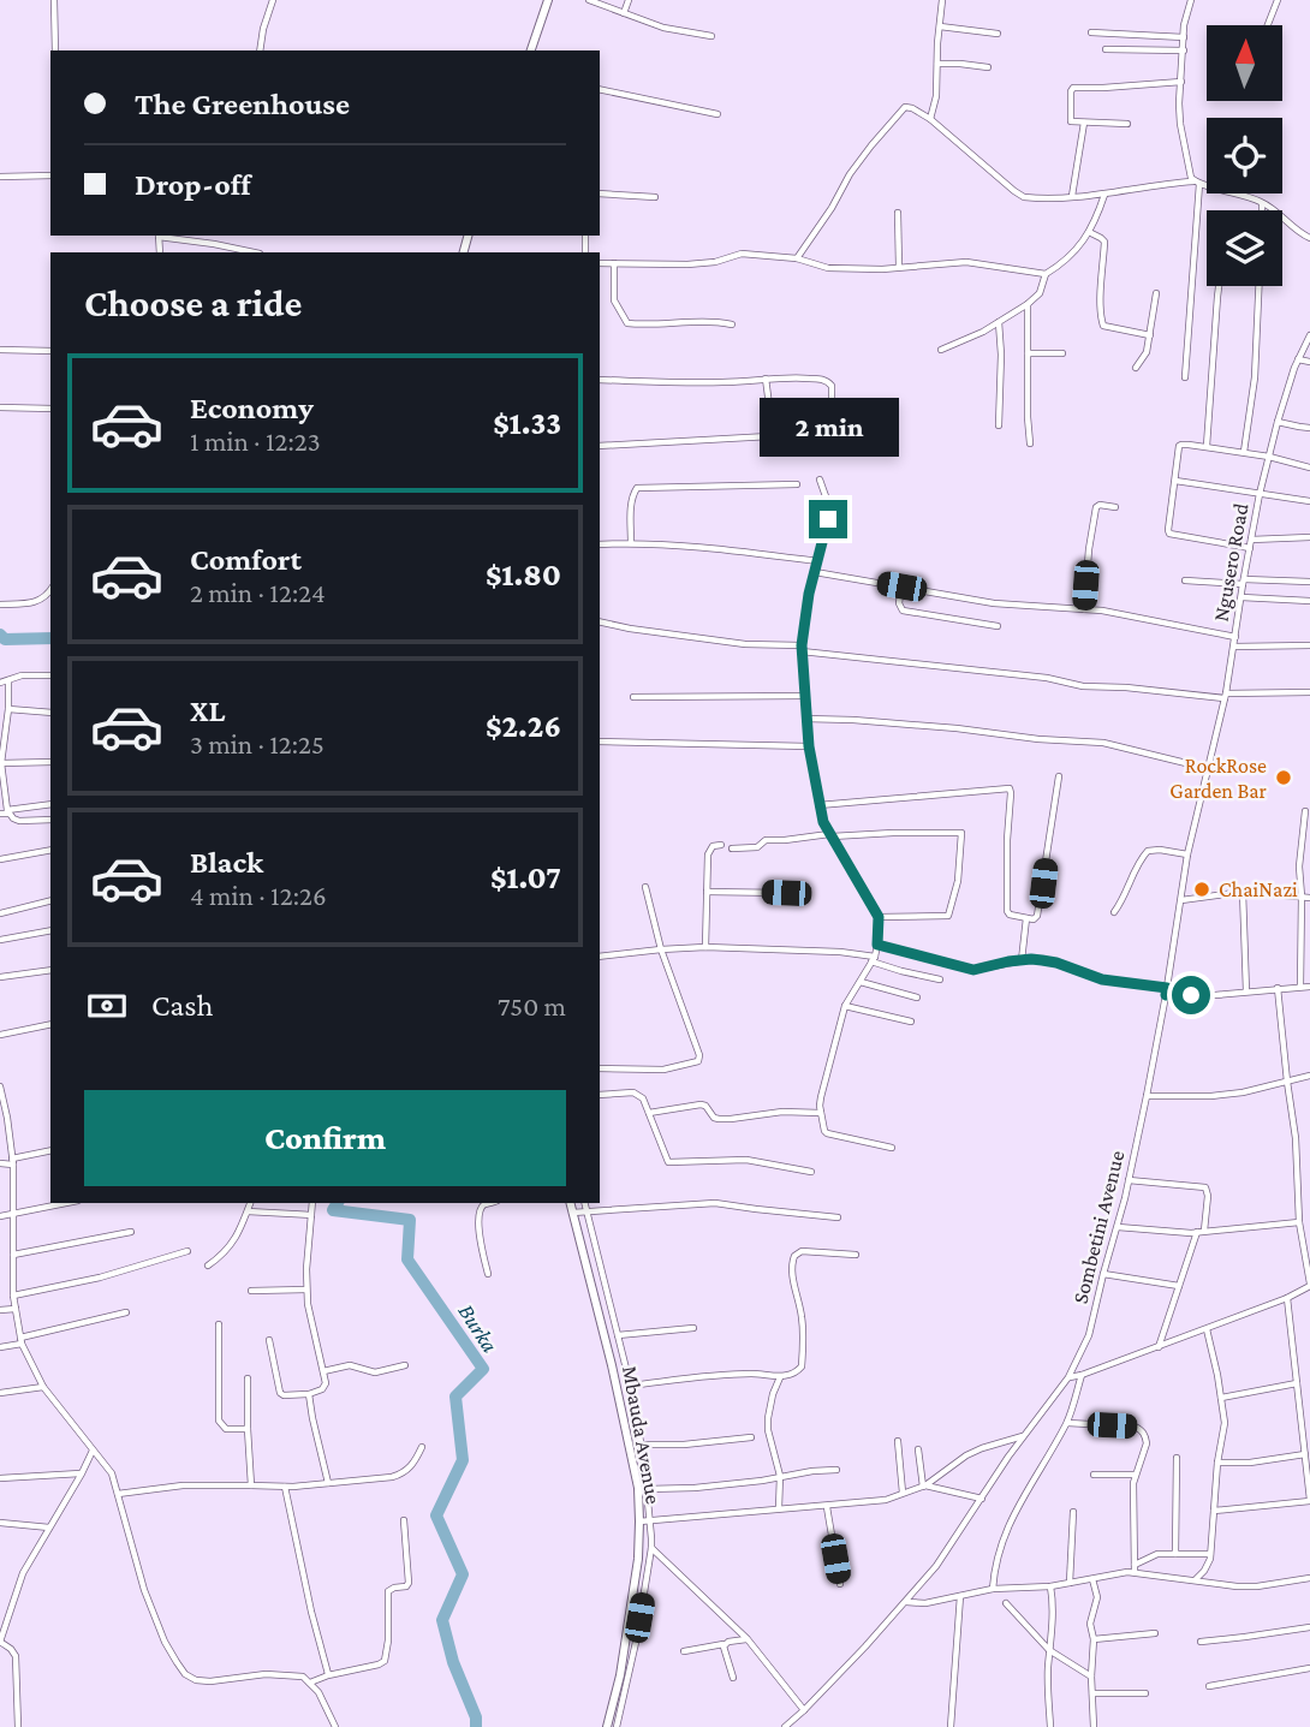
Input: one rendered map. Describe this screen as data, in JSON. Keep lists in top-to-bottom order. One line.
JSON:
{"streets":{"street":["Ngusero Road","Sombetini Avenue","Mbauda Avenue"]},"crossings":[["Ngusero Road","Sombetini Avenue"]],"water":["Burka"],"places":["RockRose Garden Bar","ChaiNazi"],"north":"top","page":{"banner":["The Greenhouse","Drop-off"],"heading":"Choose a ride","list":[{"name":"Economy","note":"1 min · 12:23","value":"$1.33"},{"name":"Comfort","note":"2 min · 12:24","value":"$1.80"},{"name":"XL","note":"3 min · 12:25","value":"$2.26"},{"name":"Black","note":"4 min · 12:26","value":"$1.07"}],"bubble":"2 min","pay":["Cash","750 m"],"buttons":"Confirm"}}
